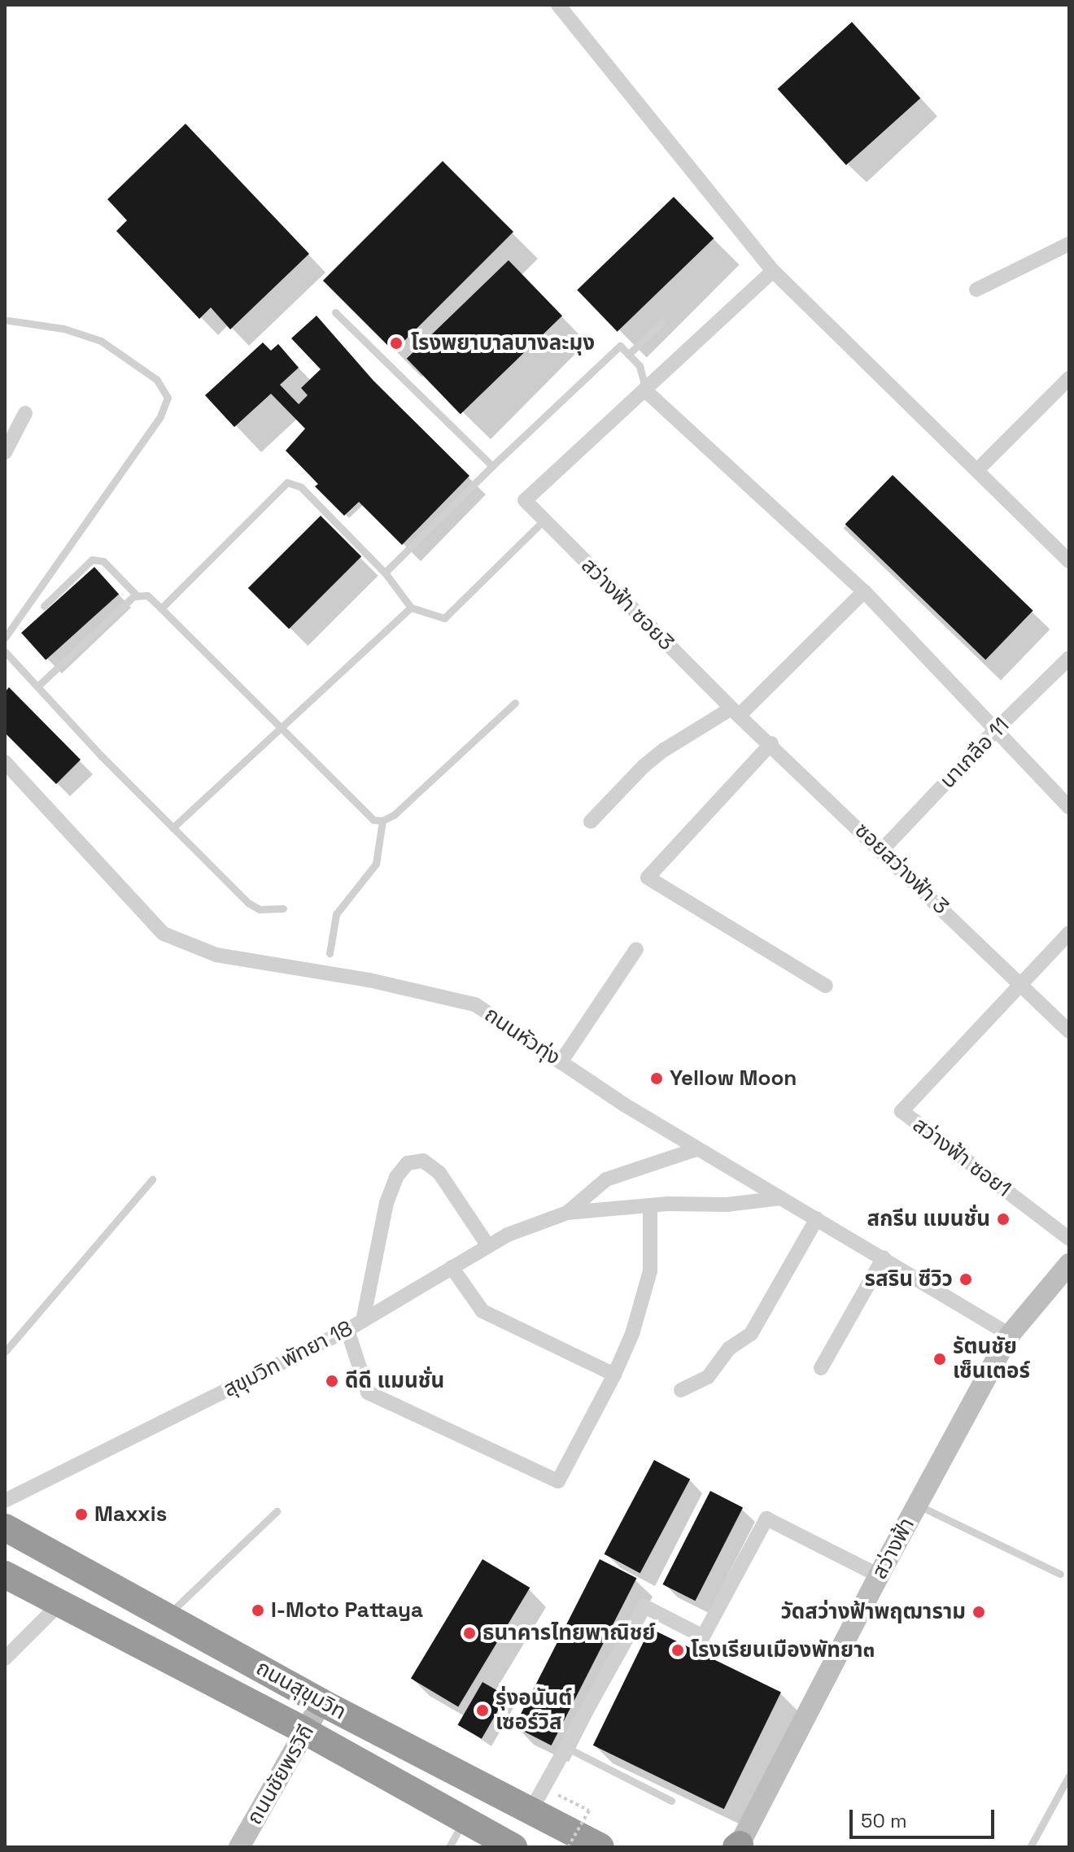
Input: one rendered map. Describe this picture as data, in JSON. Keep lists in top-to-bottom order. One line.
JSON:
{"streets":{"highway":["ถนนสุขุมวิท"],"street":["สว่างฟ้า ซอย3","นาเกลือ 11","ซอยสว่างฟ้า 3","ถนนหัวทุ่ง","สว่างฟ้า ซอย1","สุขุมวิท พัทยา 18","สว่างฟ้า","ถนนชัยพรวิถี"]},"crossings":[["สว่างฟ้า ซอย3","ซอยสว่างฟ้า 3"],["นาเกลือ 11","ซอยสว่างฟ้า 3"],["ซอยสว่างฟ้า 3","สว่างฟ้า ซอย1"],["ถนนหัวทุ่ง","สุขุมวิท พัทยา 18"],["ถนนหัวทุ่ง","สว่างฟ้า"],["ถนนสุขุมวิท","ถนนชัยพรวิถี"]],"places":["โรงพยาบาลบางละมุง","Yellow Moon","สกรีน แมนชั่น","รสริน ซีวิว","รัตนชัย เซ็นเตอร์","ดีดี แมนชั่น","Maxxis","I-Moto Pattaya","วัดสว่างฟ้าพฤฒาราม","ธนาคารไทยพาณิชย์","โรงเรียนเมืองพัทยา๓","รุ่งอนันต์ เซอร์วิส"],"scale_bar":"50 m"}
